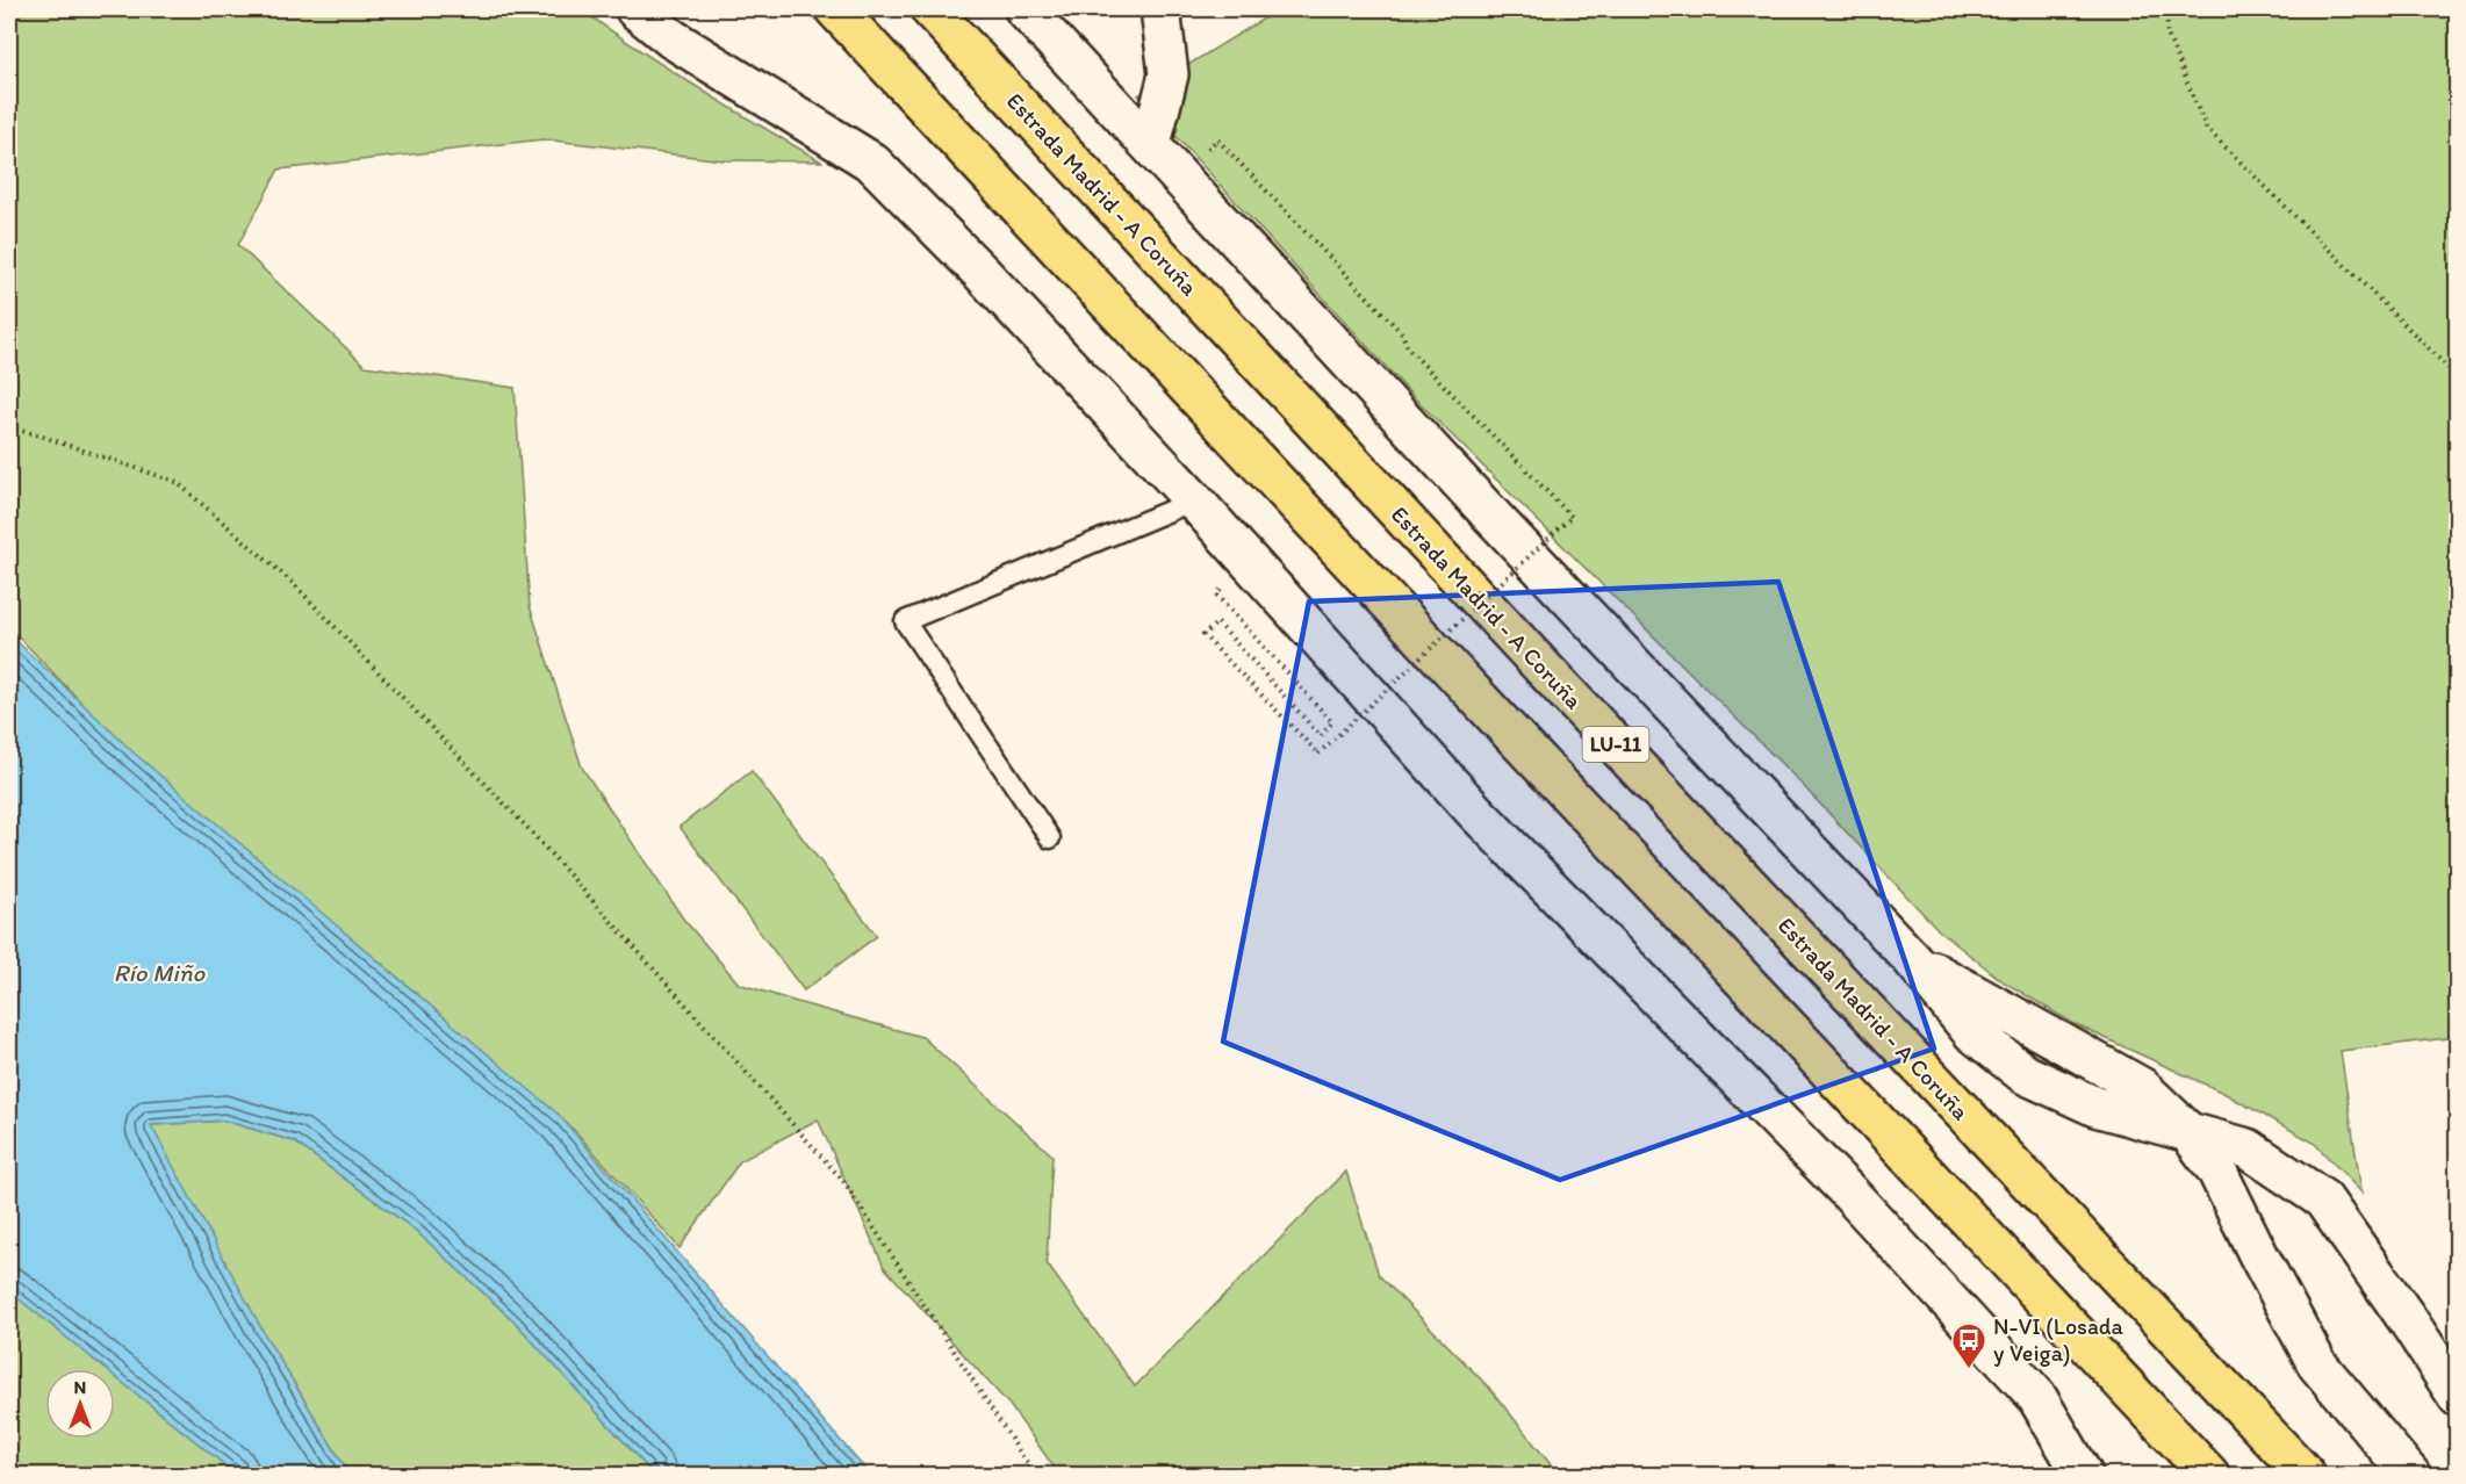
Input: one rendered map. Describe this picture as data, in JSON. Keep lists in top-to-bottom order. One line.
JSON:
{"streets":{"highway":["Estrada Madrid - A Coruña","LU-11"]},"water":["Río Miño"],"places":{"bus stop":["N-VI (Losada y Veiga)"]},"north":"top"}
